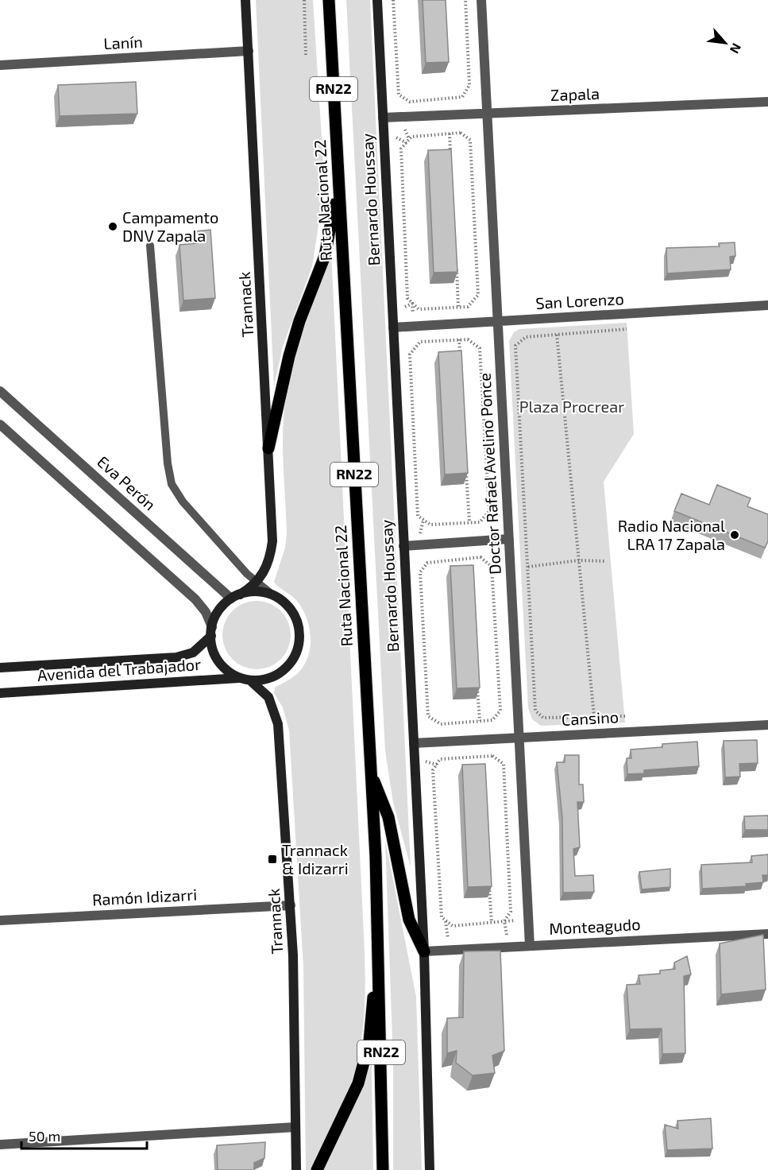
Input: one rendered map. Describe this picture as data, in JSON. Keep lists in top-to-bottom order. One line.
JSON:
{"streets":{"main road":["RN22","Ruta Nacional 22"],"street":["Lanín","Zapala","Bernardo Houssay","San Lorenzo","Trannack","Doctor Rafael Avelino Ponce","Eva Perón","Avenida del Trabajador","Cansino","Ramón Idizarri","Monteagudo"]},"crossings":[["Lanín","Trannack"],["Zapala","Bernardo Houssay"],["Zapala","Doctor Rafael Avelino Ponce"],["Bernardo Houssay","San Lorenzo"],["Bernardo Houssay","Cansino"],["Bernardo Houssay","Monteagudo"],["San Lorenzo","Doctor Rafael Avelino Ponce"],["Trannack","Eva Perón"],["Trannack","Avenida del Trabajador"],["Trannack","Ramón Idizarri"],["Doctor Rafael Avelino Ponce","Cansino"],["Doctor Rafael Avelino Ponce","Monteagudo"],["Eva Perón","Avenida del Trabajador"]],"parks":["Plaza Procrear"],"places":{"other":["Campamento DNV Zapala","Radio Nacional LRA 17 Zapala"],"transit":["Trannack & Idizarri"]},"scale_bar":"50 m","north":"bottom right"}
